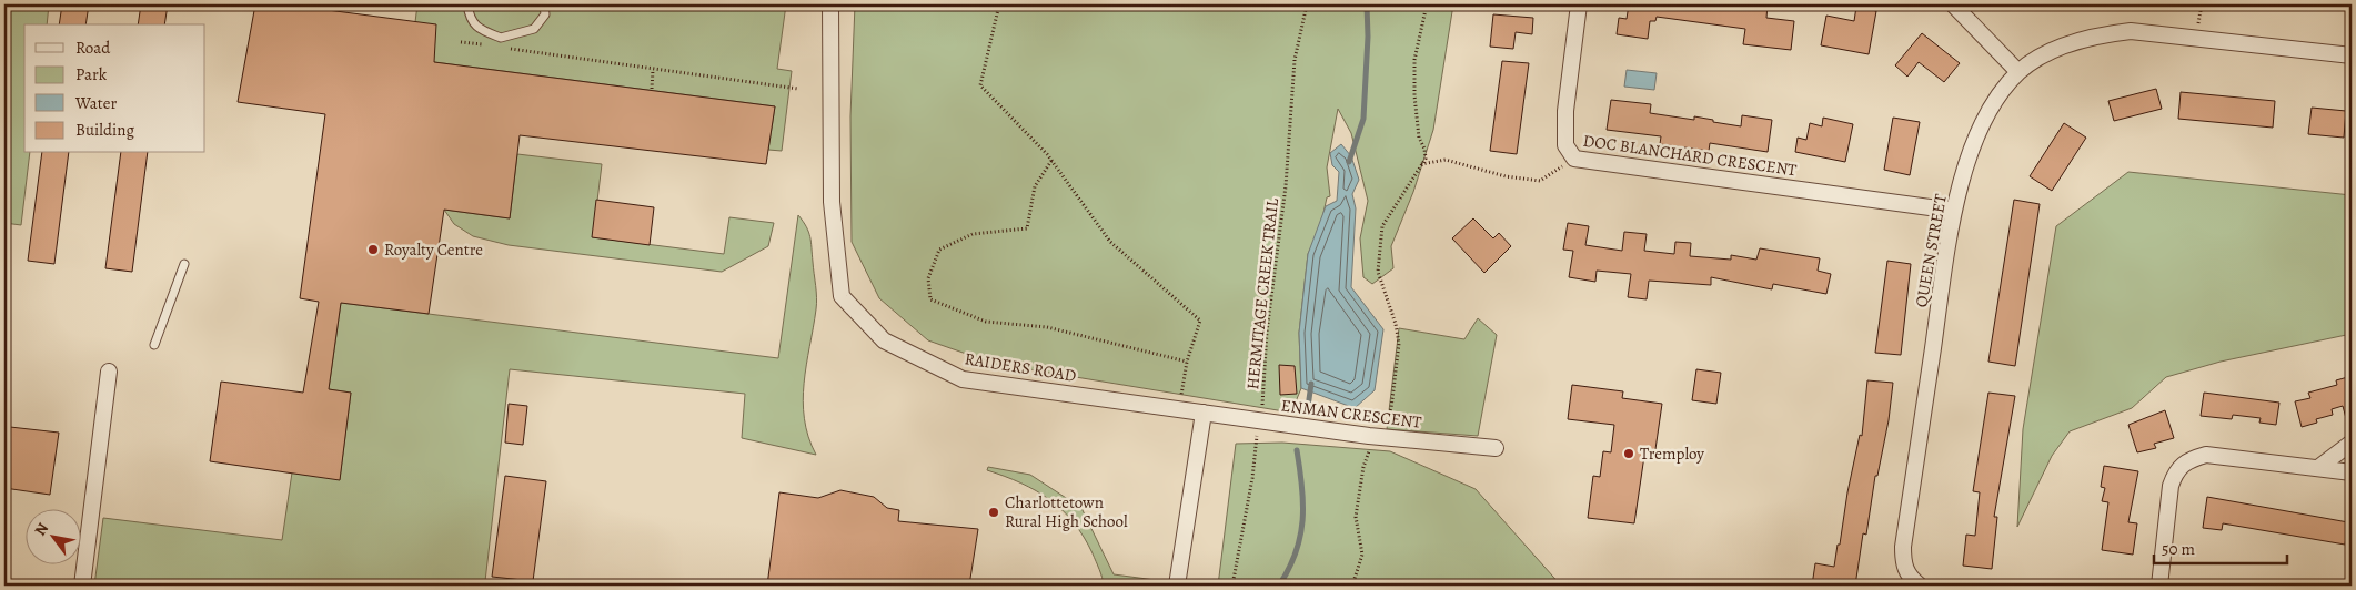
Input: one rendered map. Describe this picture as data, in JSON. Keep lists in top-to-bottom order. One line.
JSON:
{"streets":{"street":["DOC BLANCHARD CRESCENT","QUEEN STREET","RAIDERS ROAD","ENMAN CRESCENT"],"path":["HERMITAGE CREEK TRAIL"]},"crossings":[["DOC BLANCHARD CRESCENT","QUEEN STREET"],["RAIDERS ROAD","ENMAN CRESCENT"]],"places":["Royalty Centre","Tremploy","Charlottetown Rural High School"],"legend":["Road","Park","Water","Building"],"scale_bar":"50 m","north":"top left"}
